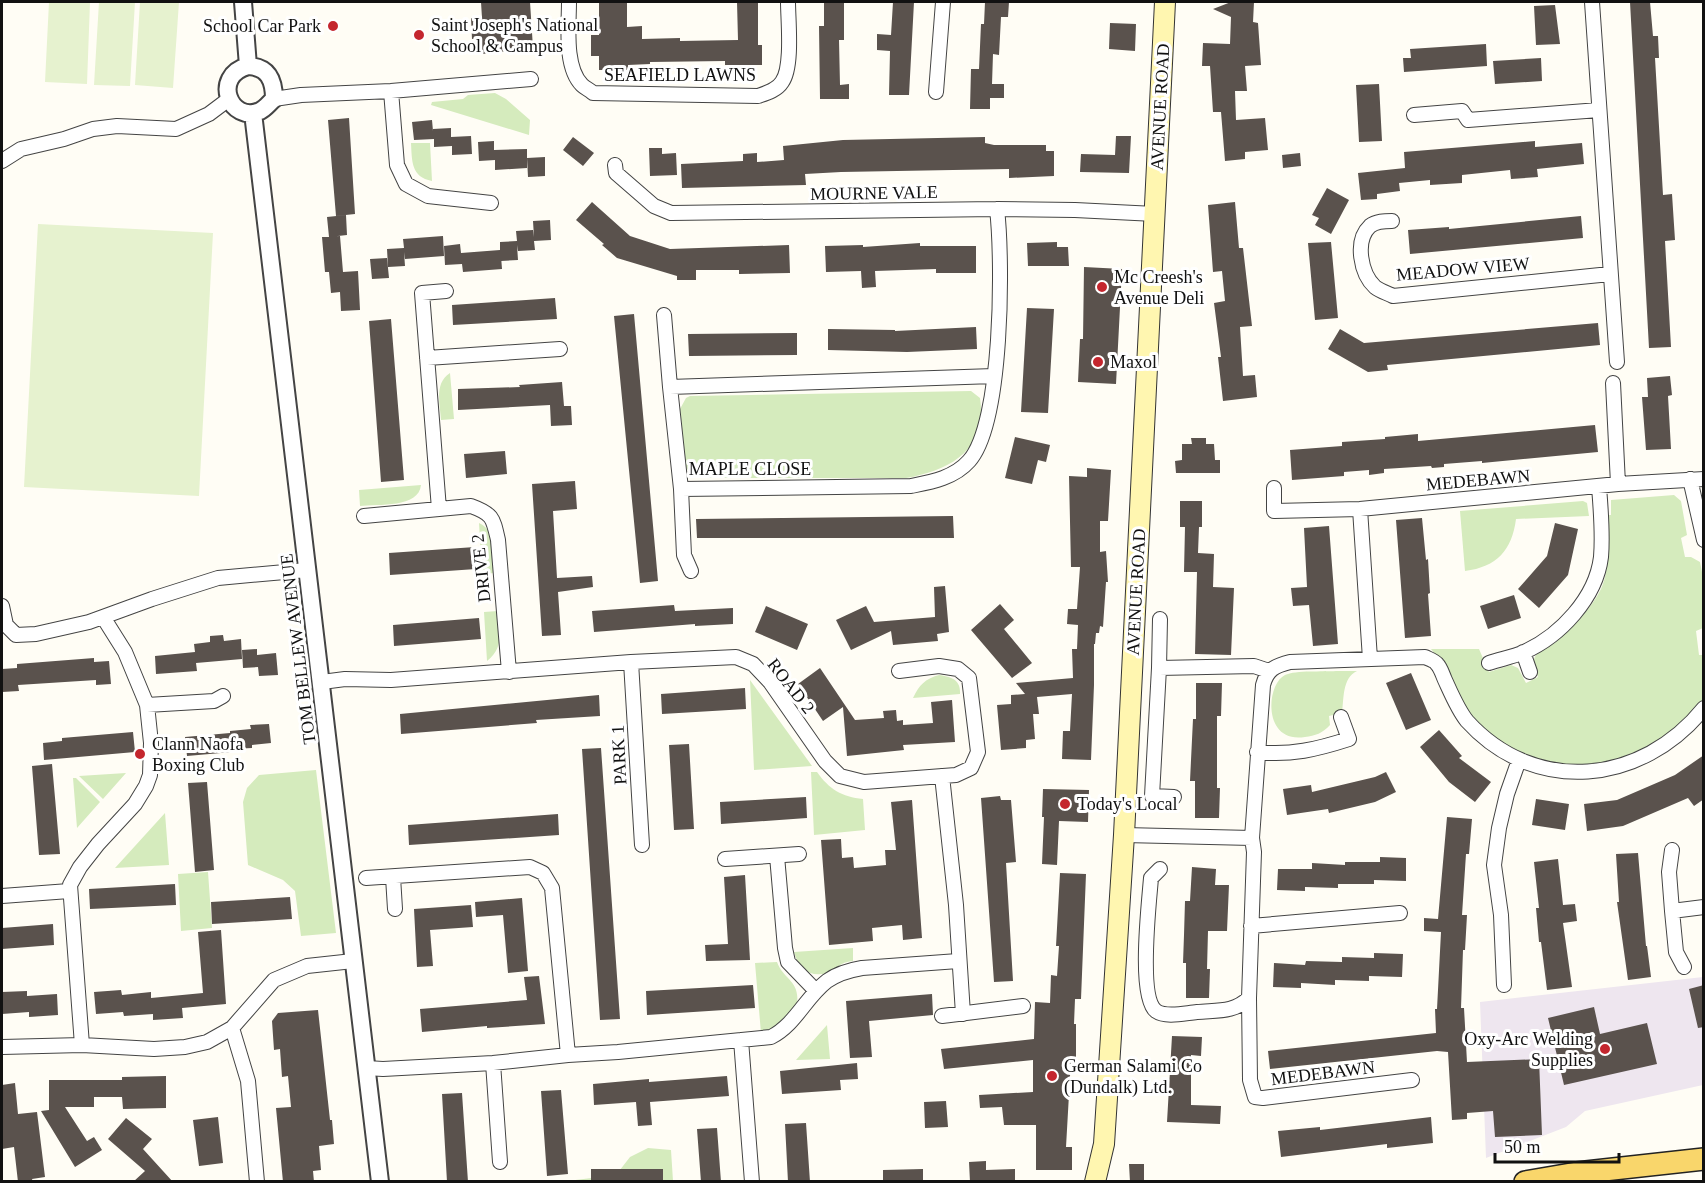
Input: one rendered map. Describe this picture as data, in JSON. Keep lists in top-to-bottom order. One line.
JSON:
{"streets":{"main road":["AVENUE ROAD"],"street":["SEAFIELD LAWNS","MOURNE VALE","MEADOW VIEW","MAPLE CLOSE","MEDEBAWN","DRIVE 2","TOM BELLEW AVENUE","ROAD 2","PARK 1"]},"crossings":[["AVENUE ROAD","MOURNE VALE"],["MOURNE VALE","MAPLE CLOSE"],["DRIVE 2","ROAD 2"],["TOM BELLEW AVENUE","ROAD 2"],["ROAD 2","PARK 1"]],"places":["School Car Park","Saint Joseph's National School & Campus","Mc Creesh's Avenue Deli","Maxol","Clann Naofa Boxing Club","Today's Local","Oxy-Arc Welding Supplies","German Salami Co (Dundalk) Ltd."],"scale_bar":"50 m"}
